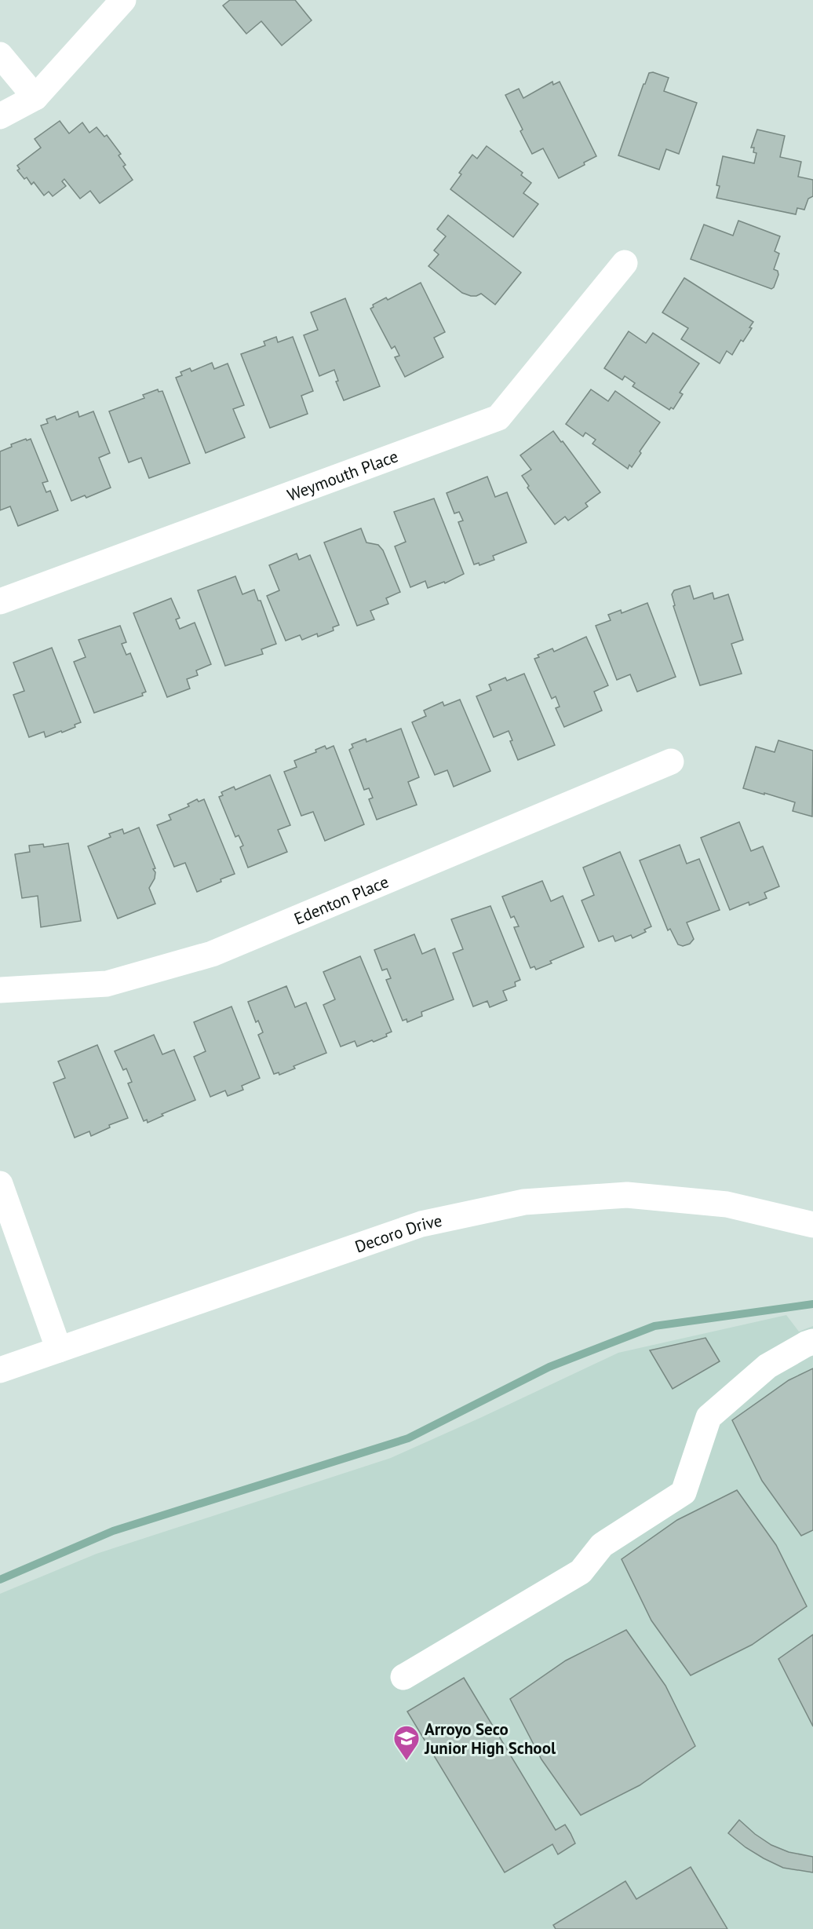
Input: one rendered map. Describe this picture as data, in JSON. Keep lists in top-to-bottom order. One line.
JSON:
{"streets":{"street":["Weymouth Place","Edenton Place","Decoro Drive"]},"places":{"school or university":["Arroyo Seco Junior High School"]}}
